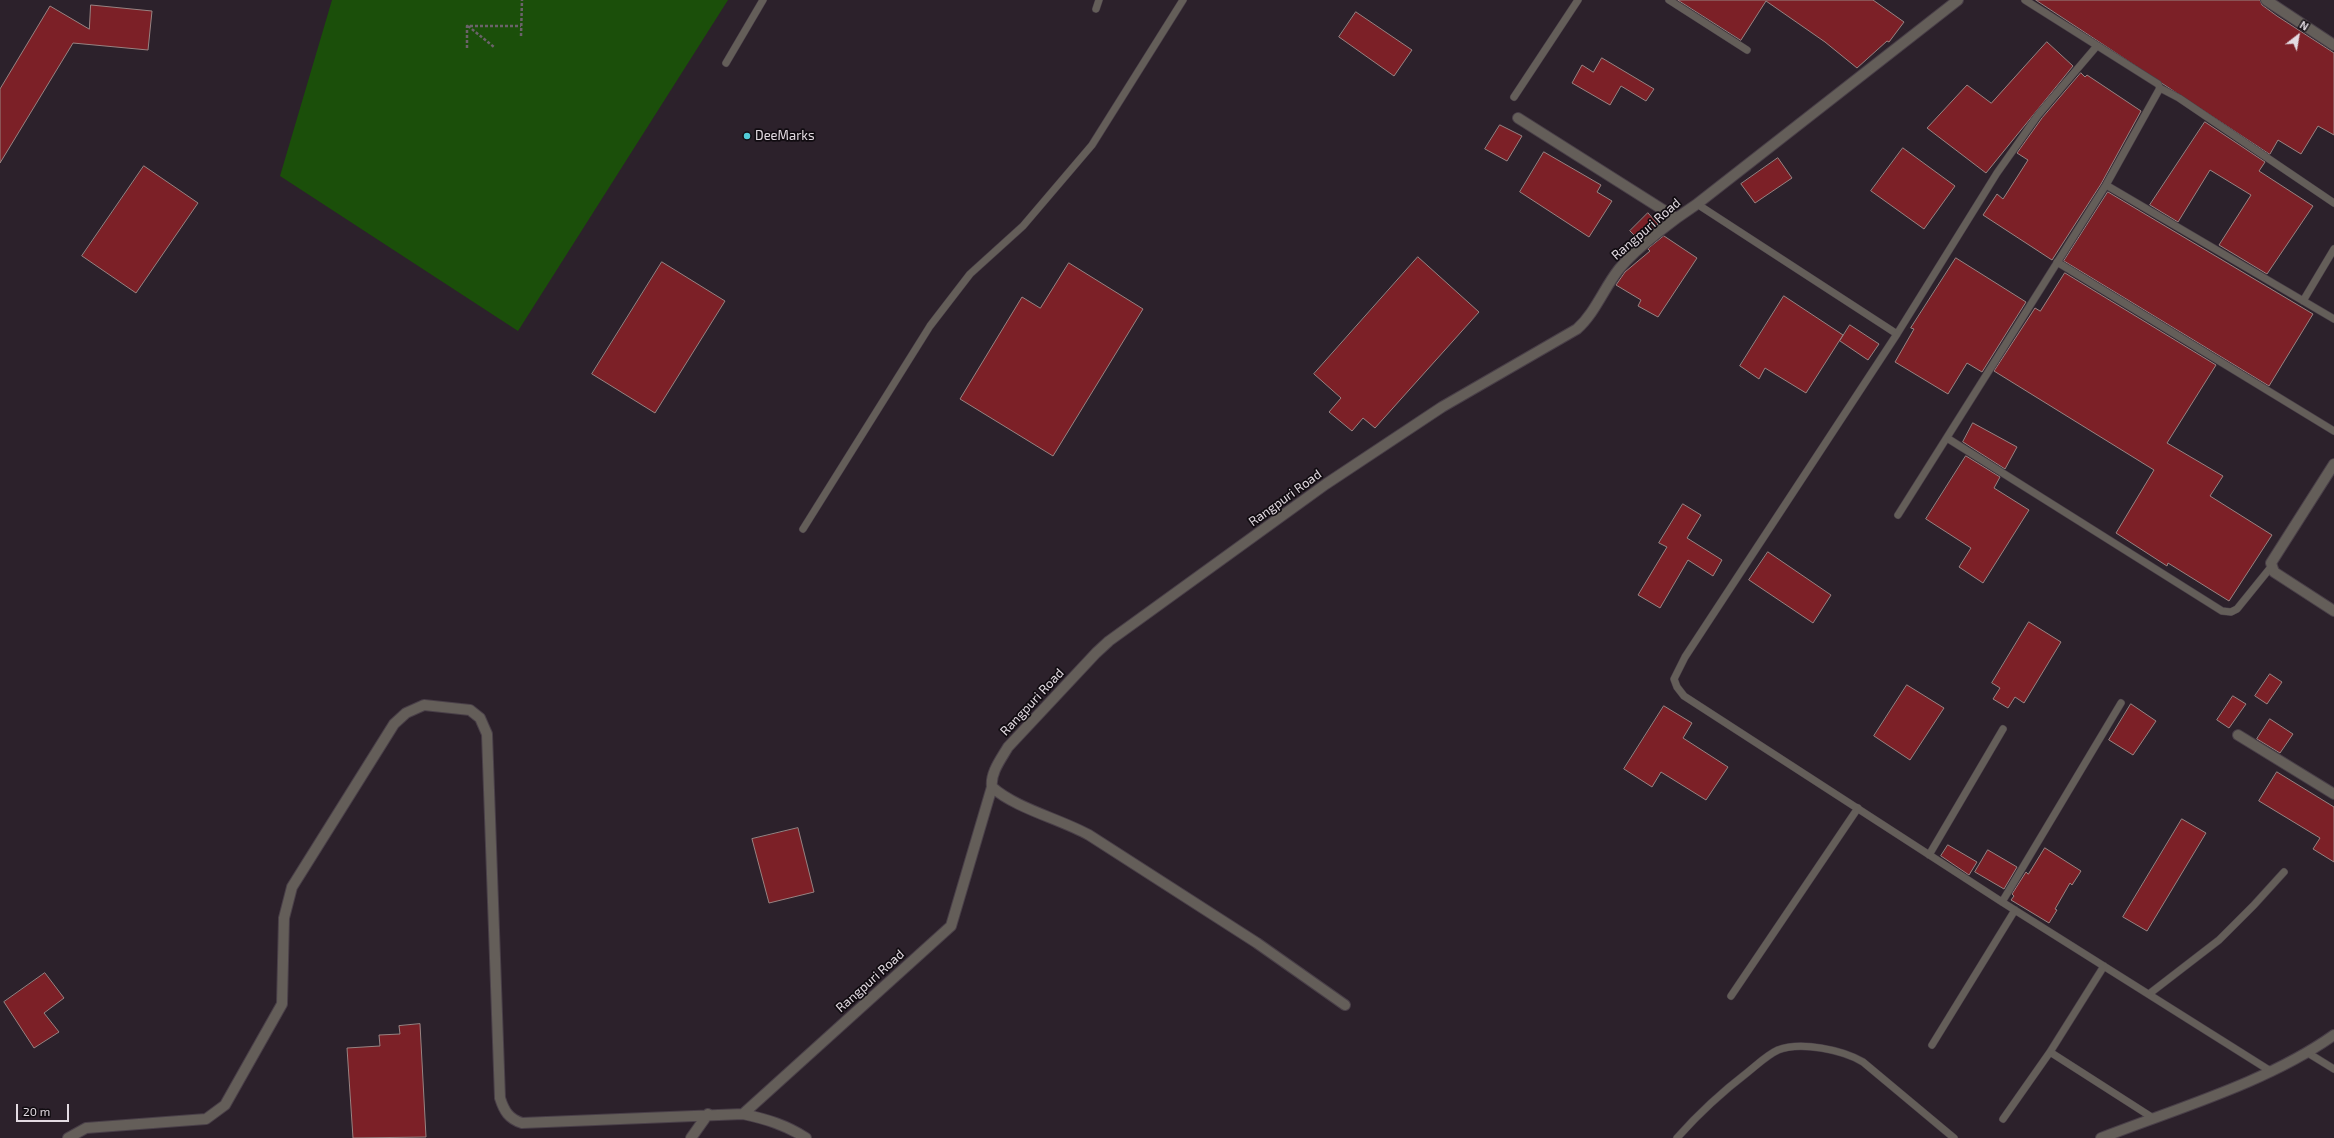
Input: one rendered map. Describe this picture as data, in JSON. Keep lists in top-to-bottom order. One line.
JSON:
{"streets":{"street":["Rangpuri Road"]},"places":["DeeMarks"],"scale_bar":"20 m","north":"top right"}
